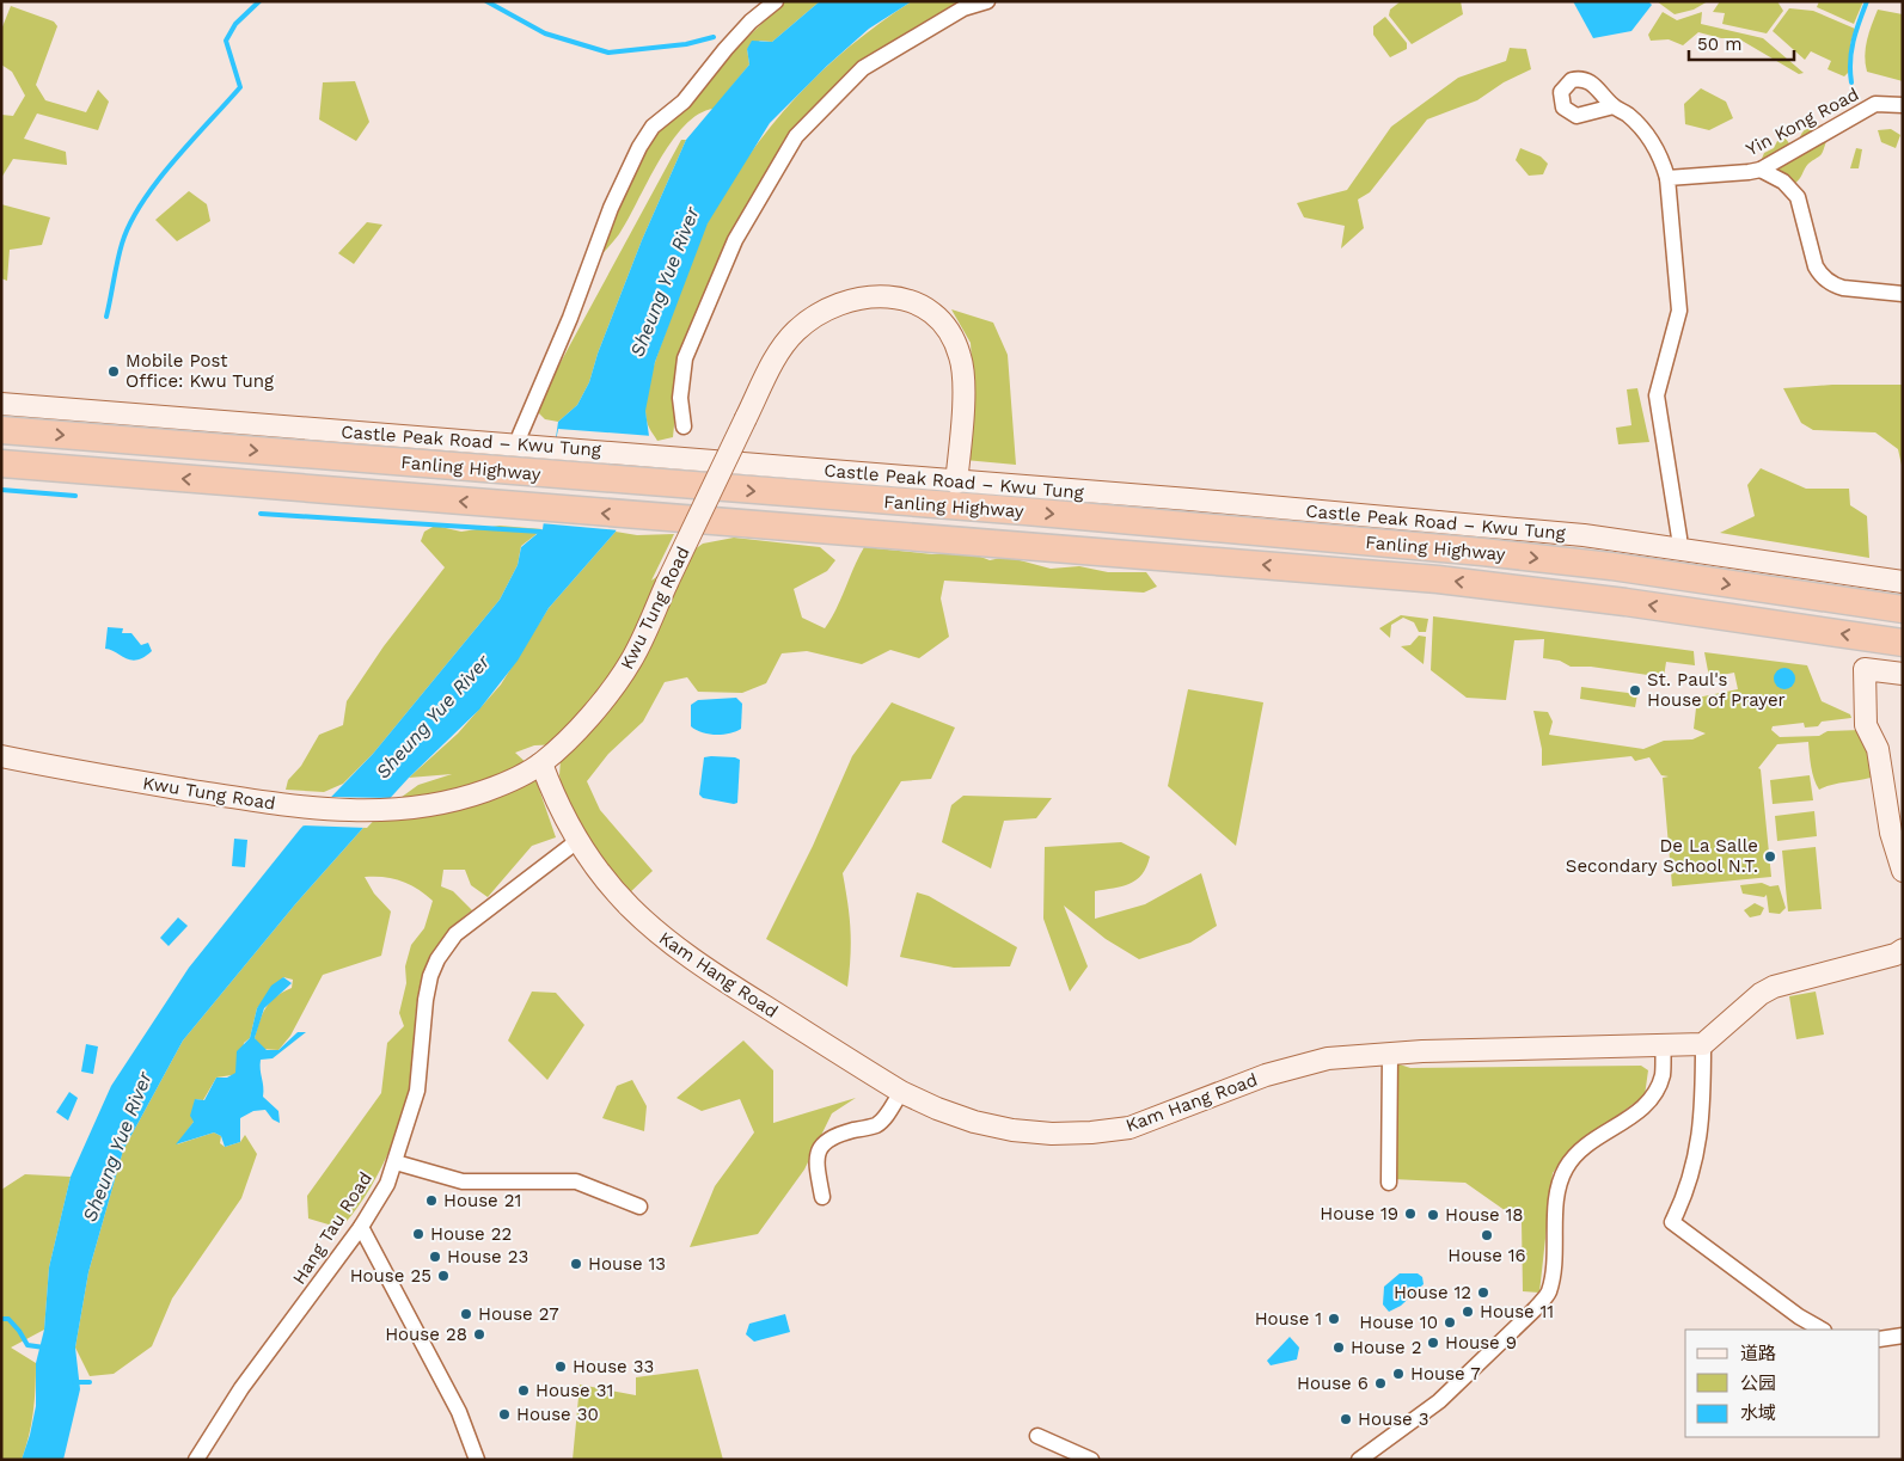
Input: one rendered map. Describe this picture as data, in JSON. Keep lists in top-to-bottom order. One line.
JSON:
{"streets":{"highway":["Fanling Highway"],"street":["Yin Kong Road","Castle Peak Road – Kwu Tung","Kwu Tung Road","Kam Hang Road","Hang Tau Road"]},"crossings":[["Castle Peak Road – Kwu Tung","Kwu Tung Road"],["Kwu Tung Road","Kam Hang Road"],["Kam Hang Road","Hang Tau Road"]],"water":["Sheung Yue River"],"places":["Mobile Post Office: Kwu Tung","St. Paul's House of Prayer","De La Salle Secondary School N.T.","House 21","House 19","House 18","House 22","House 16","House 23","House 13","House 25","House 12","House 11","House 27","House 1","House 10","House 28","House 9","House 2","House 33","House 7","House 6","House 31","House 30","House 3"],"legend":["道路","公园","水域"],"scale_bar":"50 m"}
